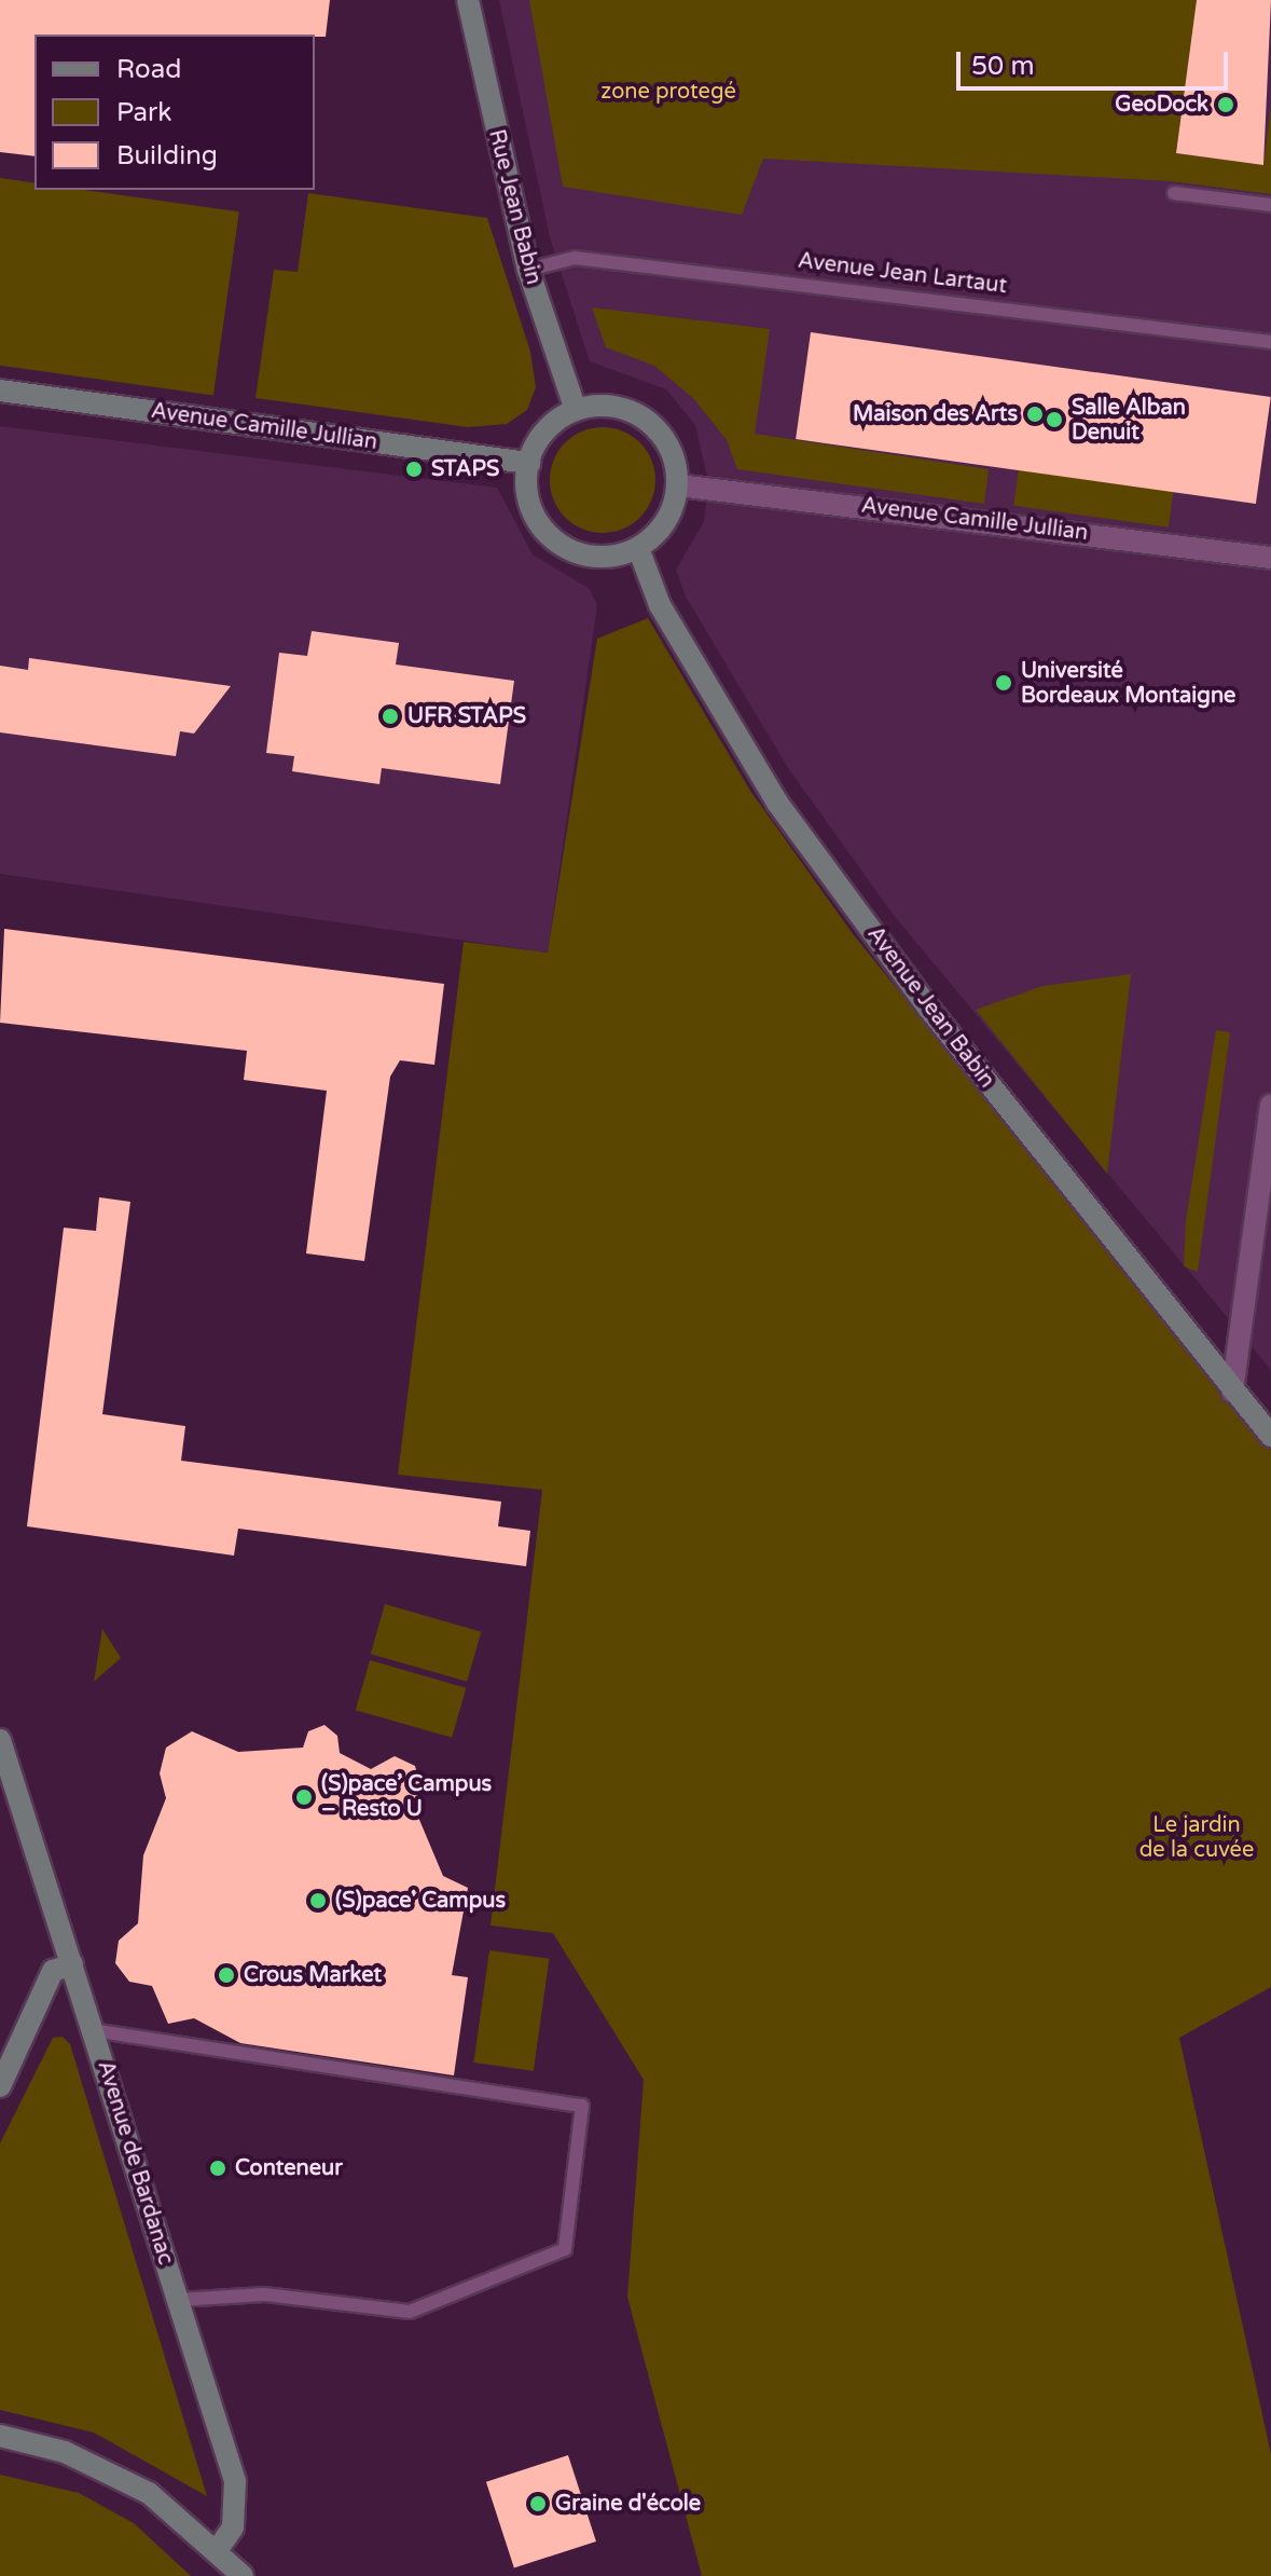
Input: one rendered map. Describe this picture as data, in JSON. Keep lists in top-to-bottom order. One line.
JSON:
{"streets":{"street":["Rue Jean Babin","Avenue Camille Jullian","Avenue Jean Babin","Avenue de Bardanac"],"lane":["Avenue Jean Lartaut"]},"crossings":[["Rue Jean Babin","Avenue Jean Lartaut"],["Rue Jean Babin","Avenue Camille Jullian"],["Rue Jean Babin","Avenue Jean Babin"],["Avenue Camille Jullian","Avenue Jean Babin"]],"parks":["zone protegé","Le jardin de la cuvée"],"places":["GeoDock","Maison des Arts","Salle Alban Denuit","STAPS","Université Bordeaux Montaigne","UFR STAPS","(S)pace’ Campus – Resto U","(S)pace' Campus","Crous Market","Conteneur","Graine d'école"],"legend":["Road","Park","Building"],"scale_bar":"50 m"}
